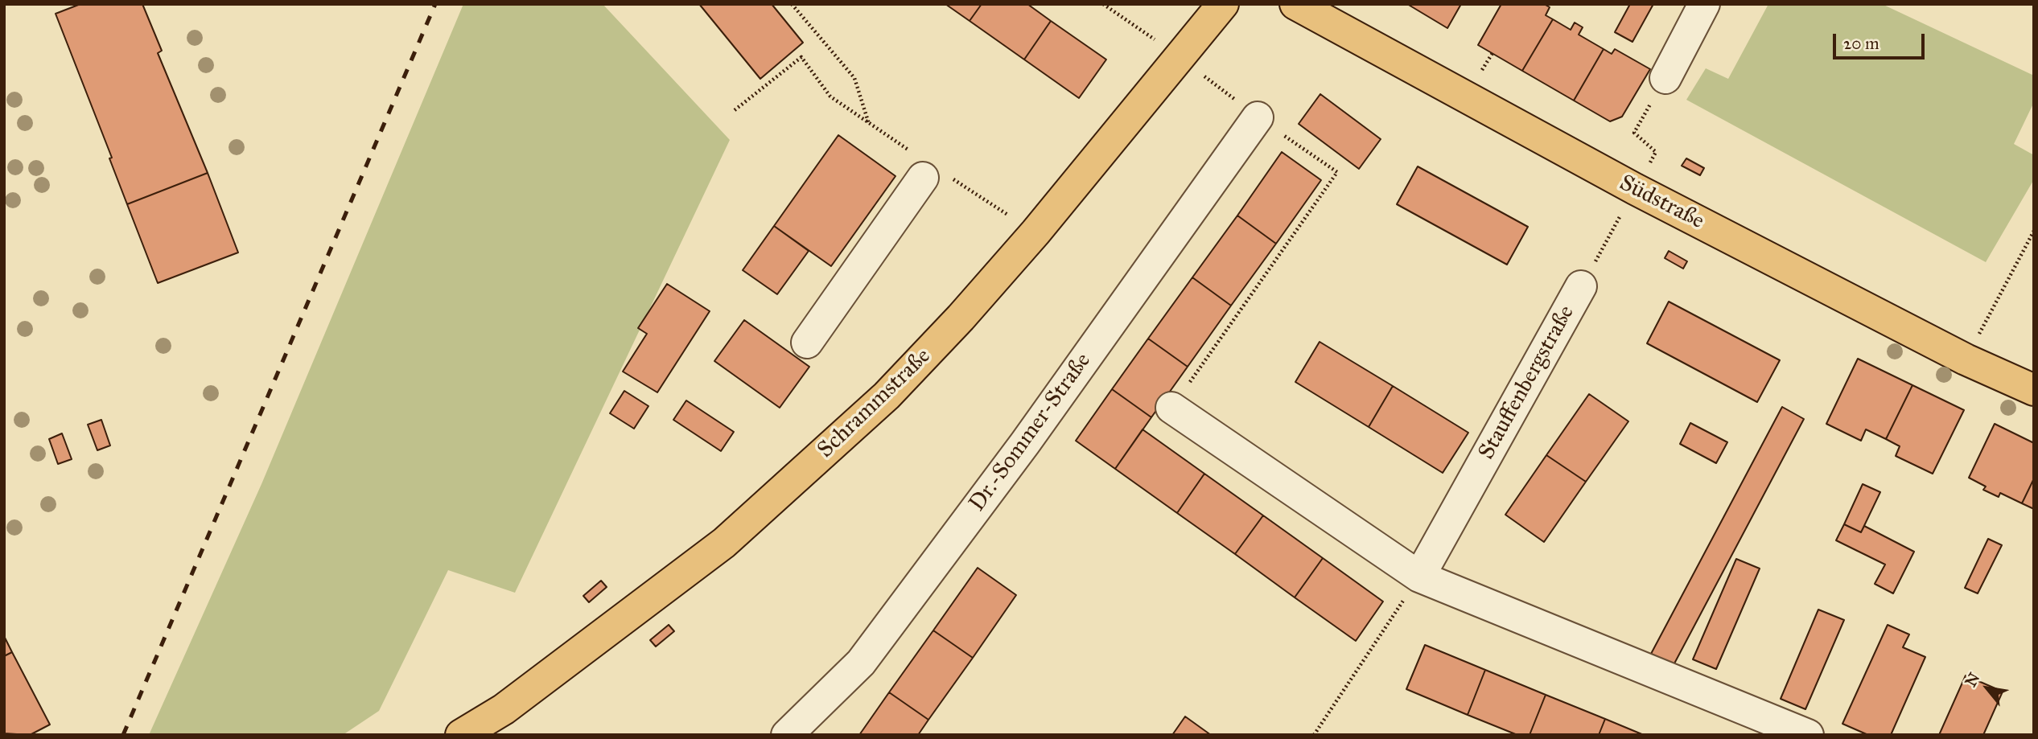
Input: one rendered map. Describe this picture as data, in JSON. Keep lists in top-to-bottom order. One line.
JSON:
{"streets":{"main road":["Südstraße","Schrammstraße"],"street":["Stauffenbergstraße","Dr.-Sommer-Straße"]},"crossings":[["Südstraße","Stauffenbergstraße"]],"scale_bar":"20 m","north":"top left"}
